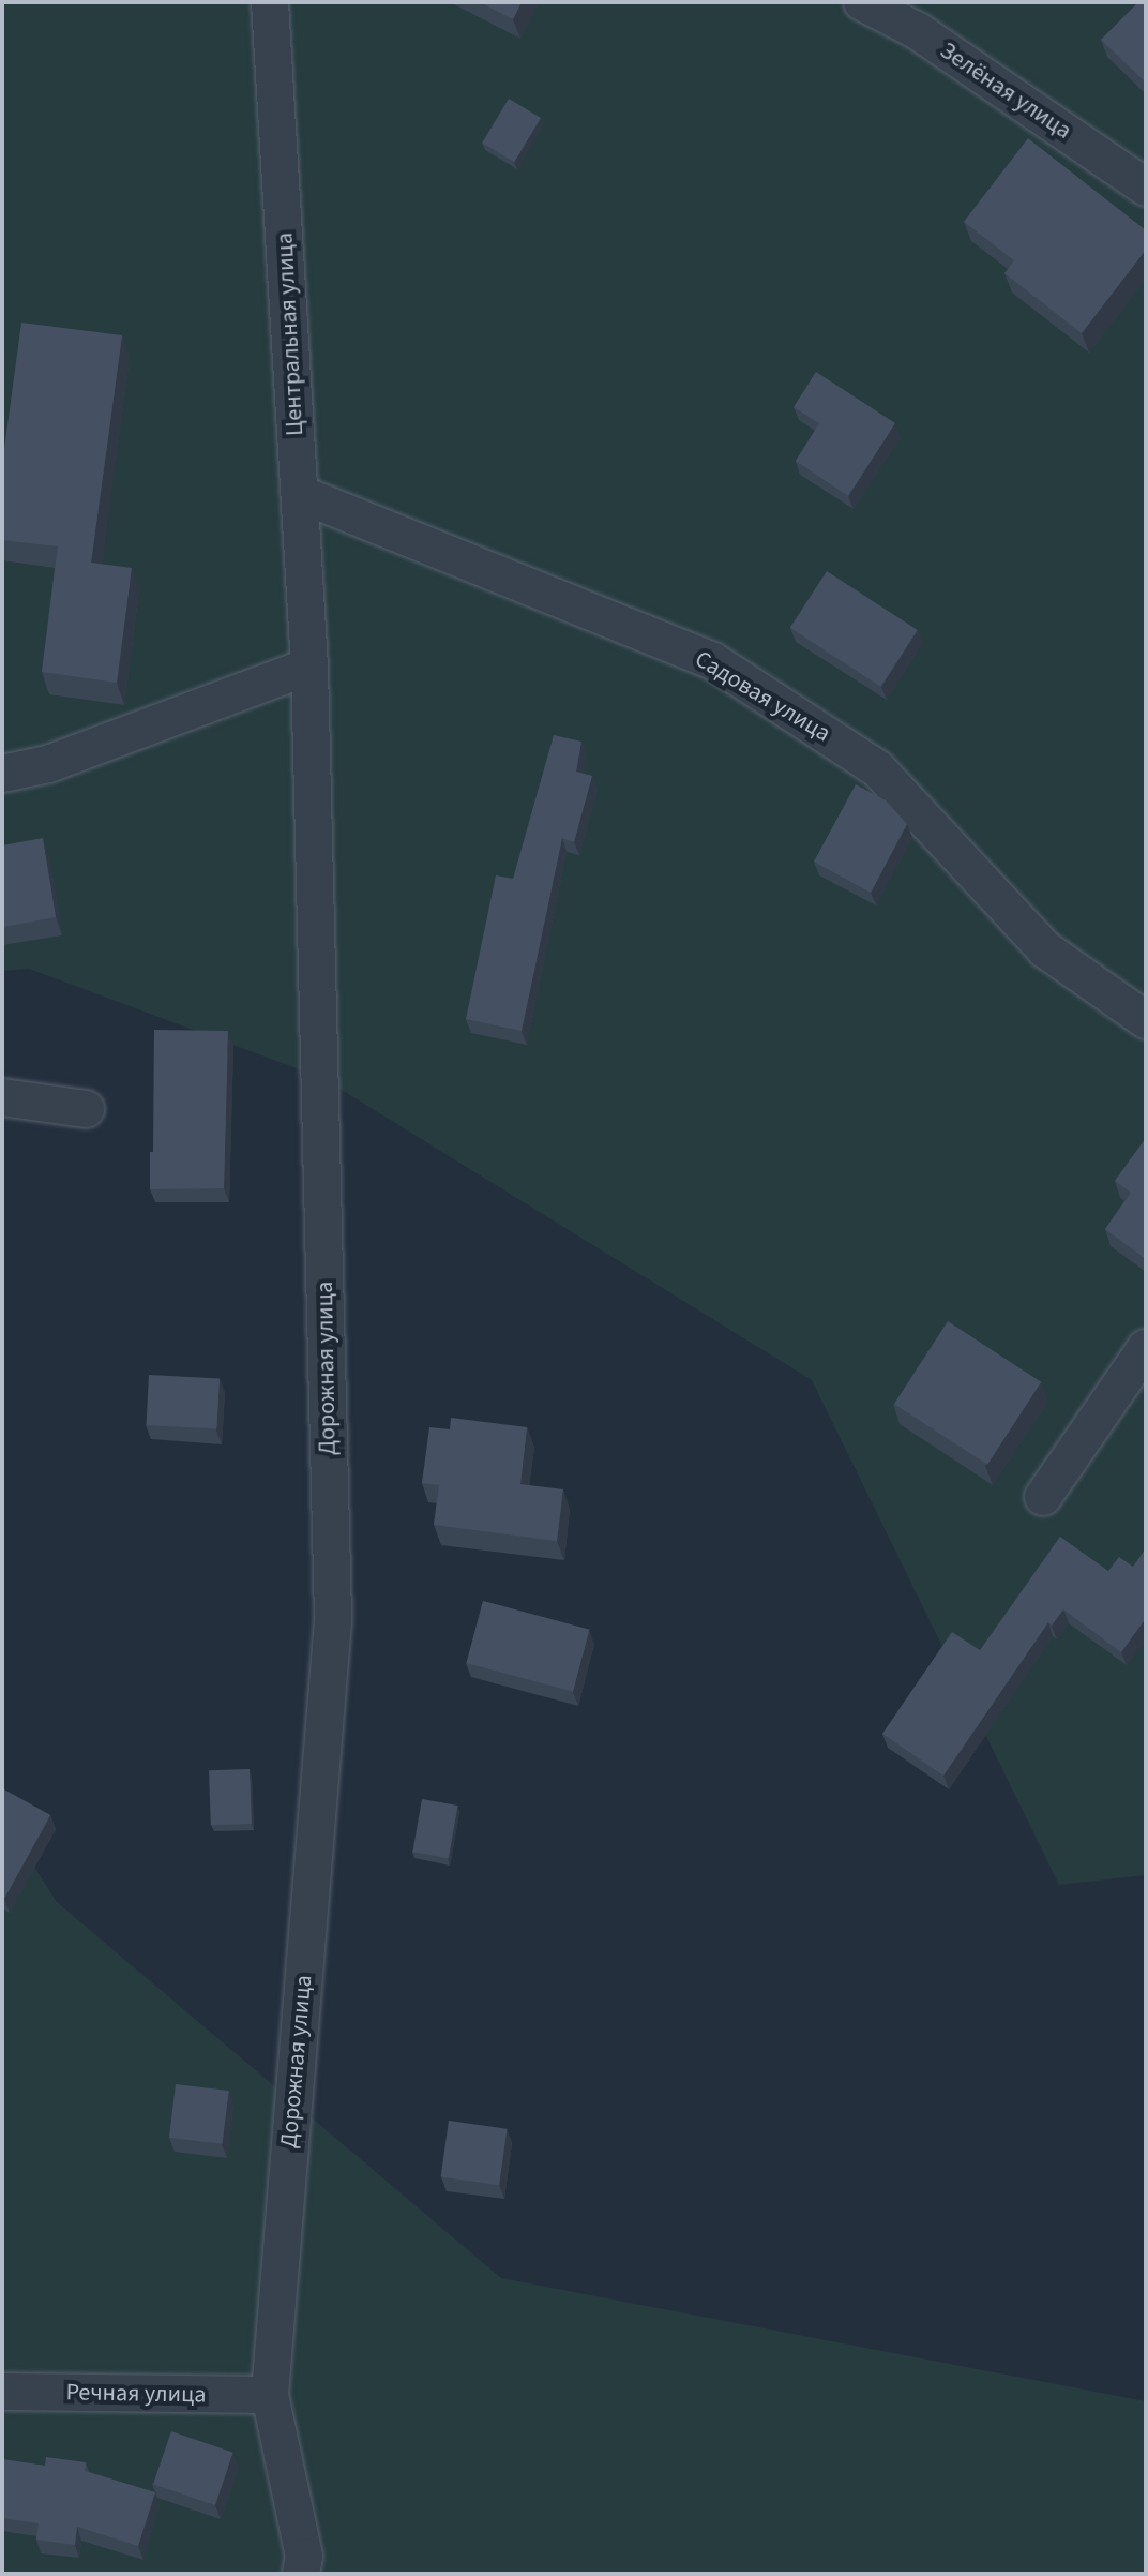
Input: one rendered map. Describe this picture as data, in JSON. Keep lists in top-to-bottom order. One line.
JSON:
{"streets":{"street":["Зелёная улица","Центральная улица","Садовая улица","Дорожная улица","Речная улица"]},"crossings":[["Центральная улица","Садовая улица"],["Центральная улица","Дорожная улица"],["Дорожная улица","Речная улица"]]}
